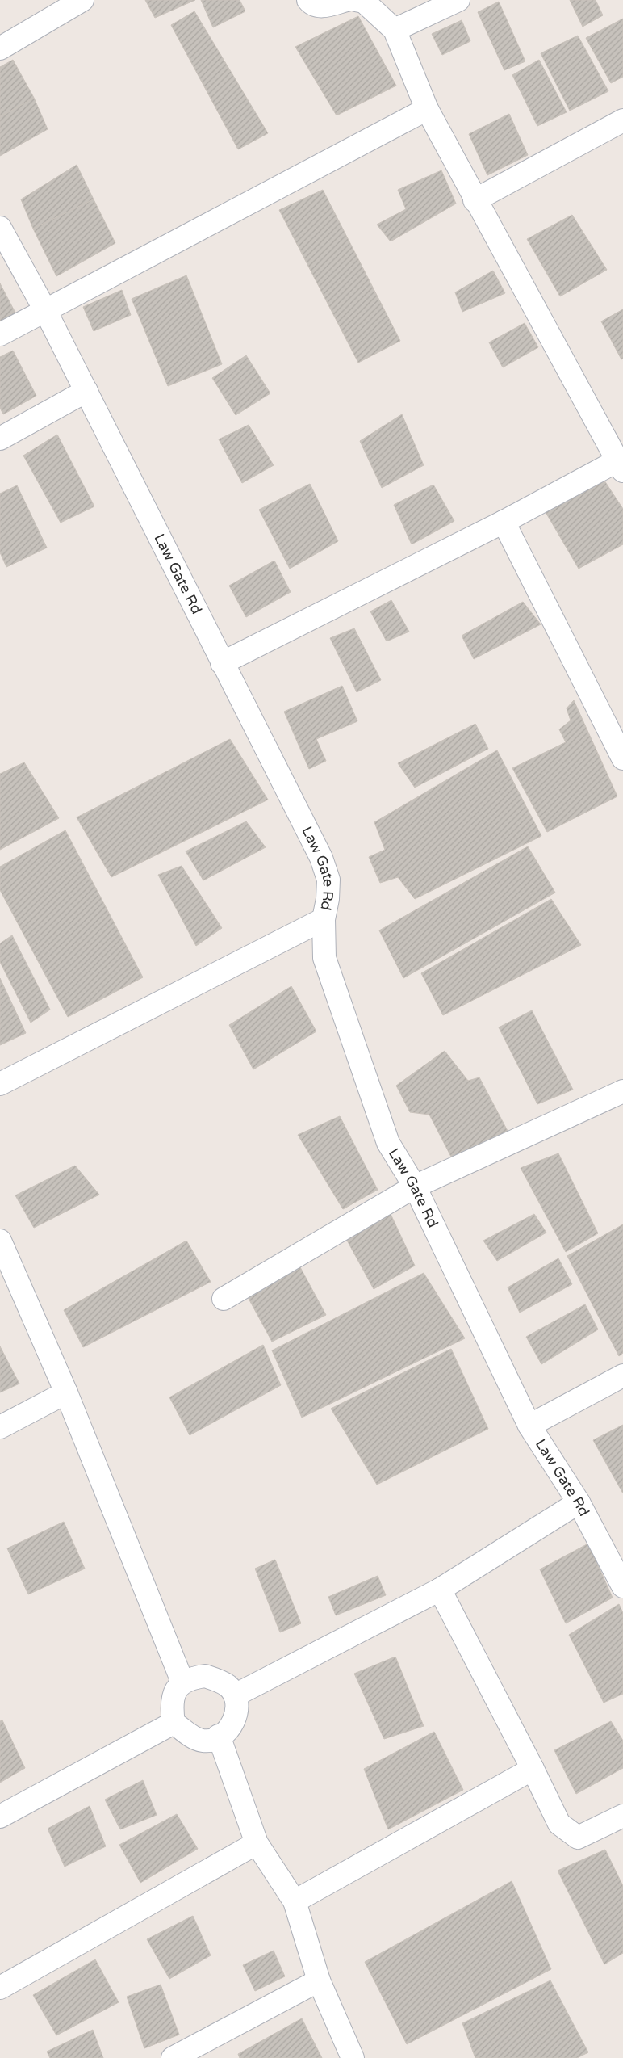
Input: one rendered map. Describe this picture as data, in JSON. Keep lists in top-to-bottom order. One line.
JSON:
{"streets":{"street":["Law Gate Rd"]}}
